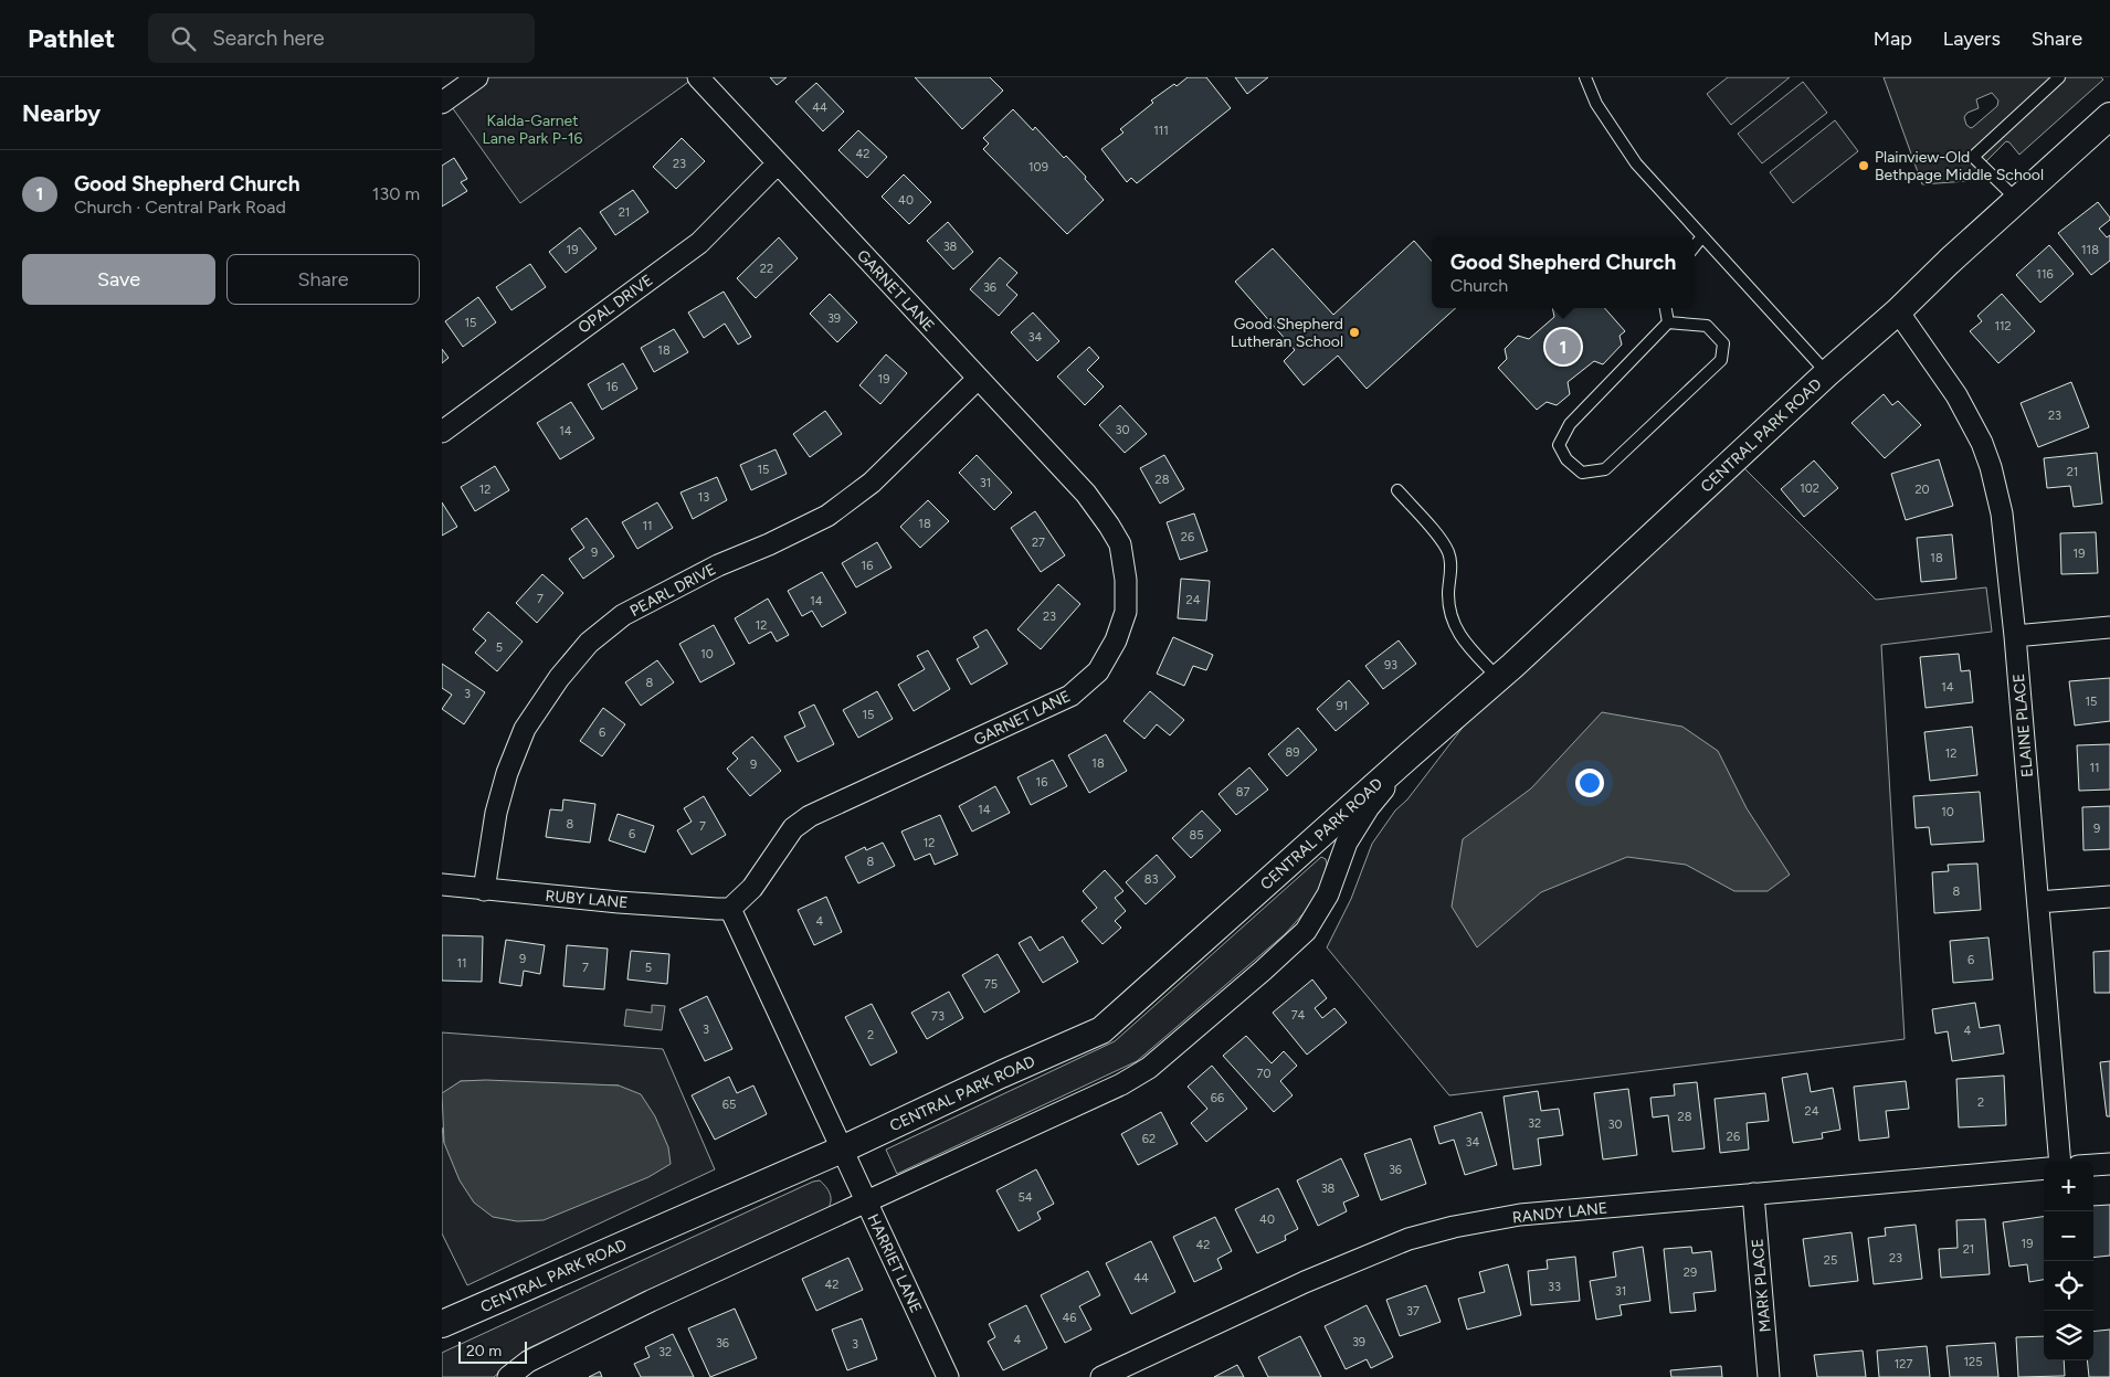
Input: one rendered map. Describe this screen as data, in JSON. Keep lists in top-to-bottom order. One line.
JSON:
{"streets":{"street":["GARNET LANE","OPAL DRIVE","CENTRAL PARK ROAD","PEARL DRIVE","ELAINE PLACE","RUBY LANE","RANDY LANE","HARRIET LANE","MARK PLACE"]},"crossings":[["GARNET LANE","OPAL DRIVE"],["GARNET LANE","PEARL DRIVE"],["GARNET LANE","RUBY LANE"],["CENTRAL PARK ROAD","ELAINE PLACE"],["CENTRAL PARK ROAD","HARRIET LANE"],["PEARL DRIVE","RUBY LANE"],["RANDY LANE","MARK PLACE"]],"parks":["Kalda-Garnet Lane Park P-16"],"places":["Plainview-Old Bethpage Middle School","Good Shepherd Lutheran School"],"house_numbers":["44","111","42","23","109","40","21","38","19","118","22","116","36","39","15","112","34","18","19","16","23","30","14","15","21","28","31","102","12","20","13","18","11","26","27","9","19","18","16","7","24","14","23","12","5","10","93","8","14","3","15","91","15","6","89","12","18","9","11","16","87","14","10","8","7","9","6","85","12","8","83","8","4","9","6","11","7","5","75","74","73","3","4","2","70","66","2","65","24","28","32","30","26","62","34","36","38","54","40","19","42","21","23","25","29","44","42","33","31","37","46","4","39","36","3","32","125","127"],"scale_bar":"20 m","page":{"header":"Pathlet","search":"Search here","nav":["Map","Layers","Share"],"heading":"Nearby","list":[{"mark":"1","name":"Good Shepherd Church","note":"Church · Central Park Road","value":"130 m"}],"popup":["Good Shepherd Church","Church"],"buttons":["Save","Share"],"pins":"1","map_buttons":["+","−"],"scale":"20 m"}}
